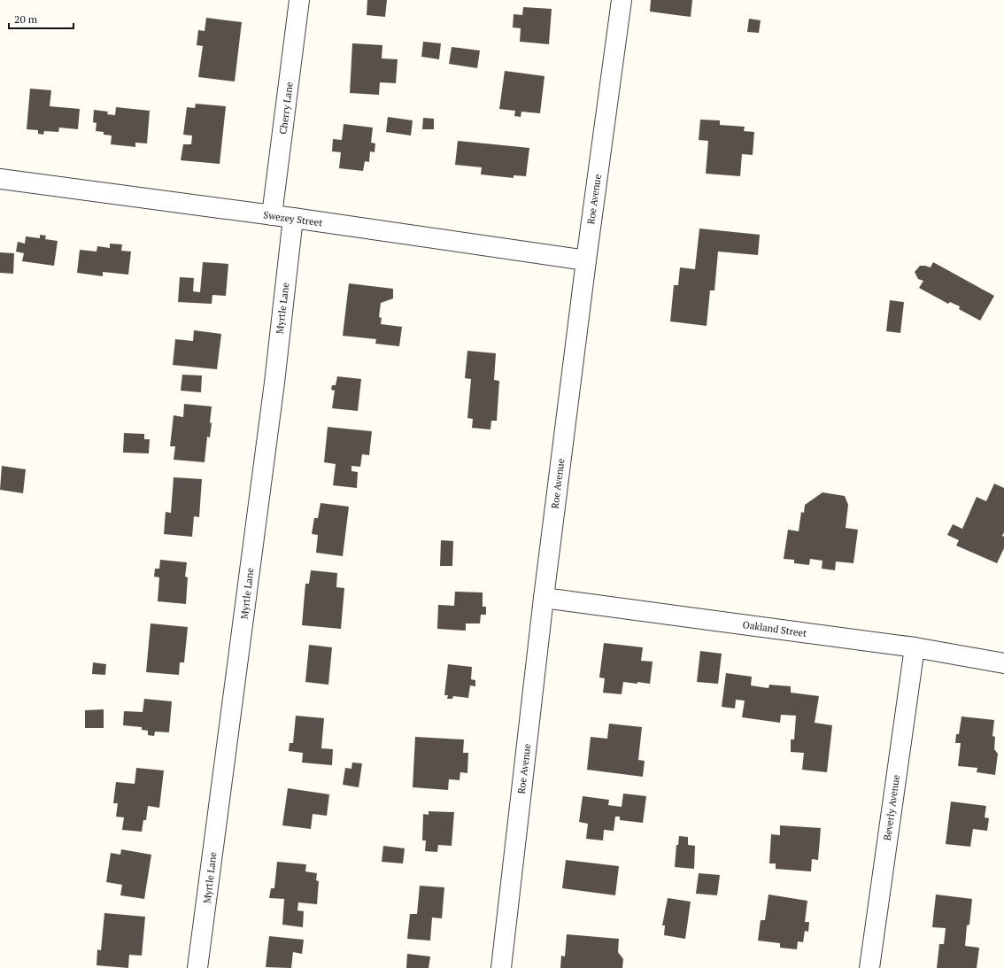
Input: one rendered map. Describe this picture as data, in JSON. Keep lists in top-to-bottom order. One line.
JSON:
{"streets":{"street":["Cherry Lane","Roe Avenue","Swezey Street","Myrtle Lane","Oakland Street","Beverly Avenue"]},"crossings":[["Cherry Lane","Swezey Street"],["Roe Avenue","Swezey Street"],["Roe Avenue","Oakland Street"],["Swezey Street","Myrtle Lane"],["Oakland Street","Beverly Avenue"]],"scale_bar":"20 m"}
